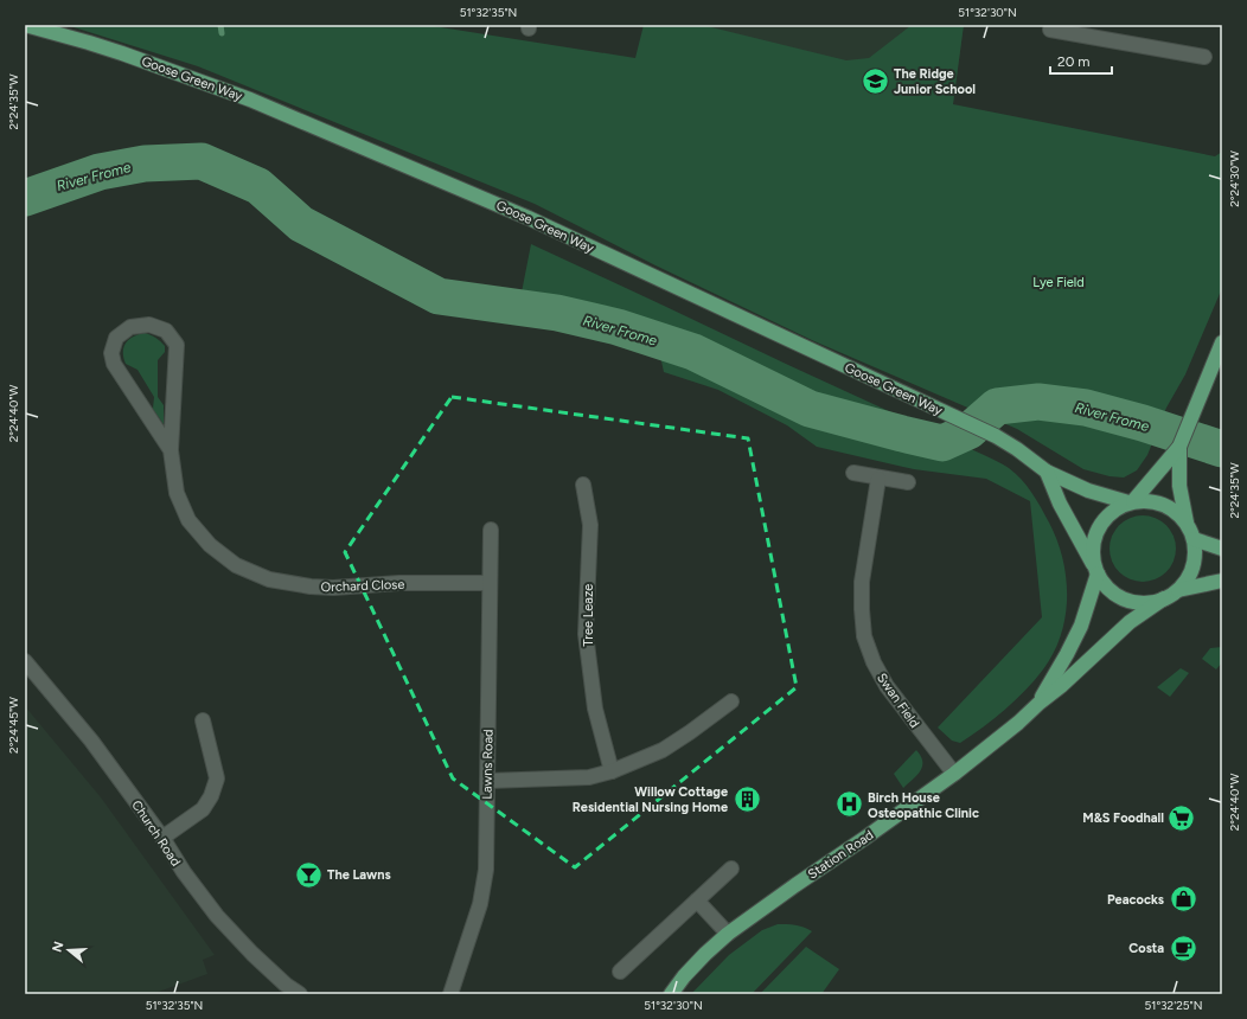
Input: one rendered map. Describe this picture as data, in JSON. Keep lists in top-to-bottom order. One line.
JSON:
{"streets":{"main road":["Goose Green Way","Station Road"],"street":["Orchard Close","Tree Leaze","Swan Field","Lawns Road","Church Road"]},"crossings":[["Goose Green Way","Station Road"],["Orchard Close","Lawns Road"],["Swan Field","Station Road"]],"water":["River Frome"],"parks":["Lye Field"],"places":{"school or university":["The Ridge Junior School"],"building":["Willow Cottage Residential Nursing Home"],"hospital":["Birch House Osteopathic Clinic"],"supermarket":["M&S Foodhall"],"bar":["The Lawns"],"shop":["Peacocks"],"cafe":["Costa"]},"scale_bar":"20 m","north":"left","coordinates":["51°32'35\"N","51°32'30\"N","2°24'35\"W","2°24'30\"W","2°24'40\"W","2°24'45\"W","51°32'25\"N"]}
